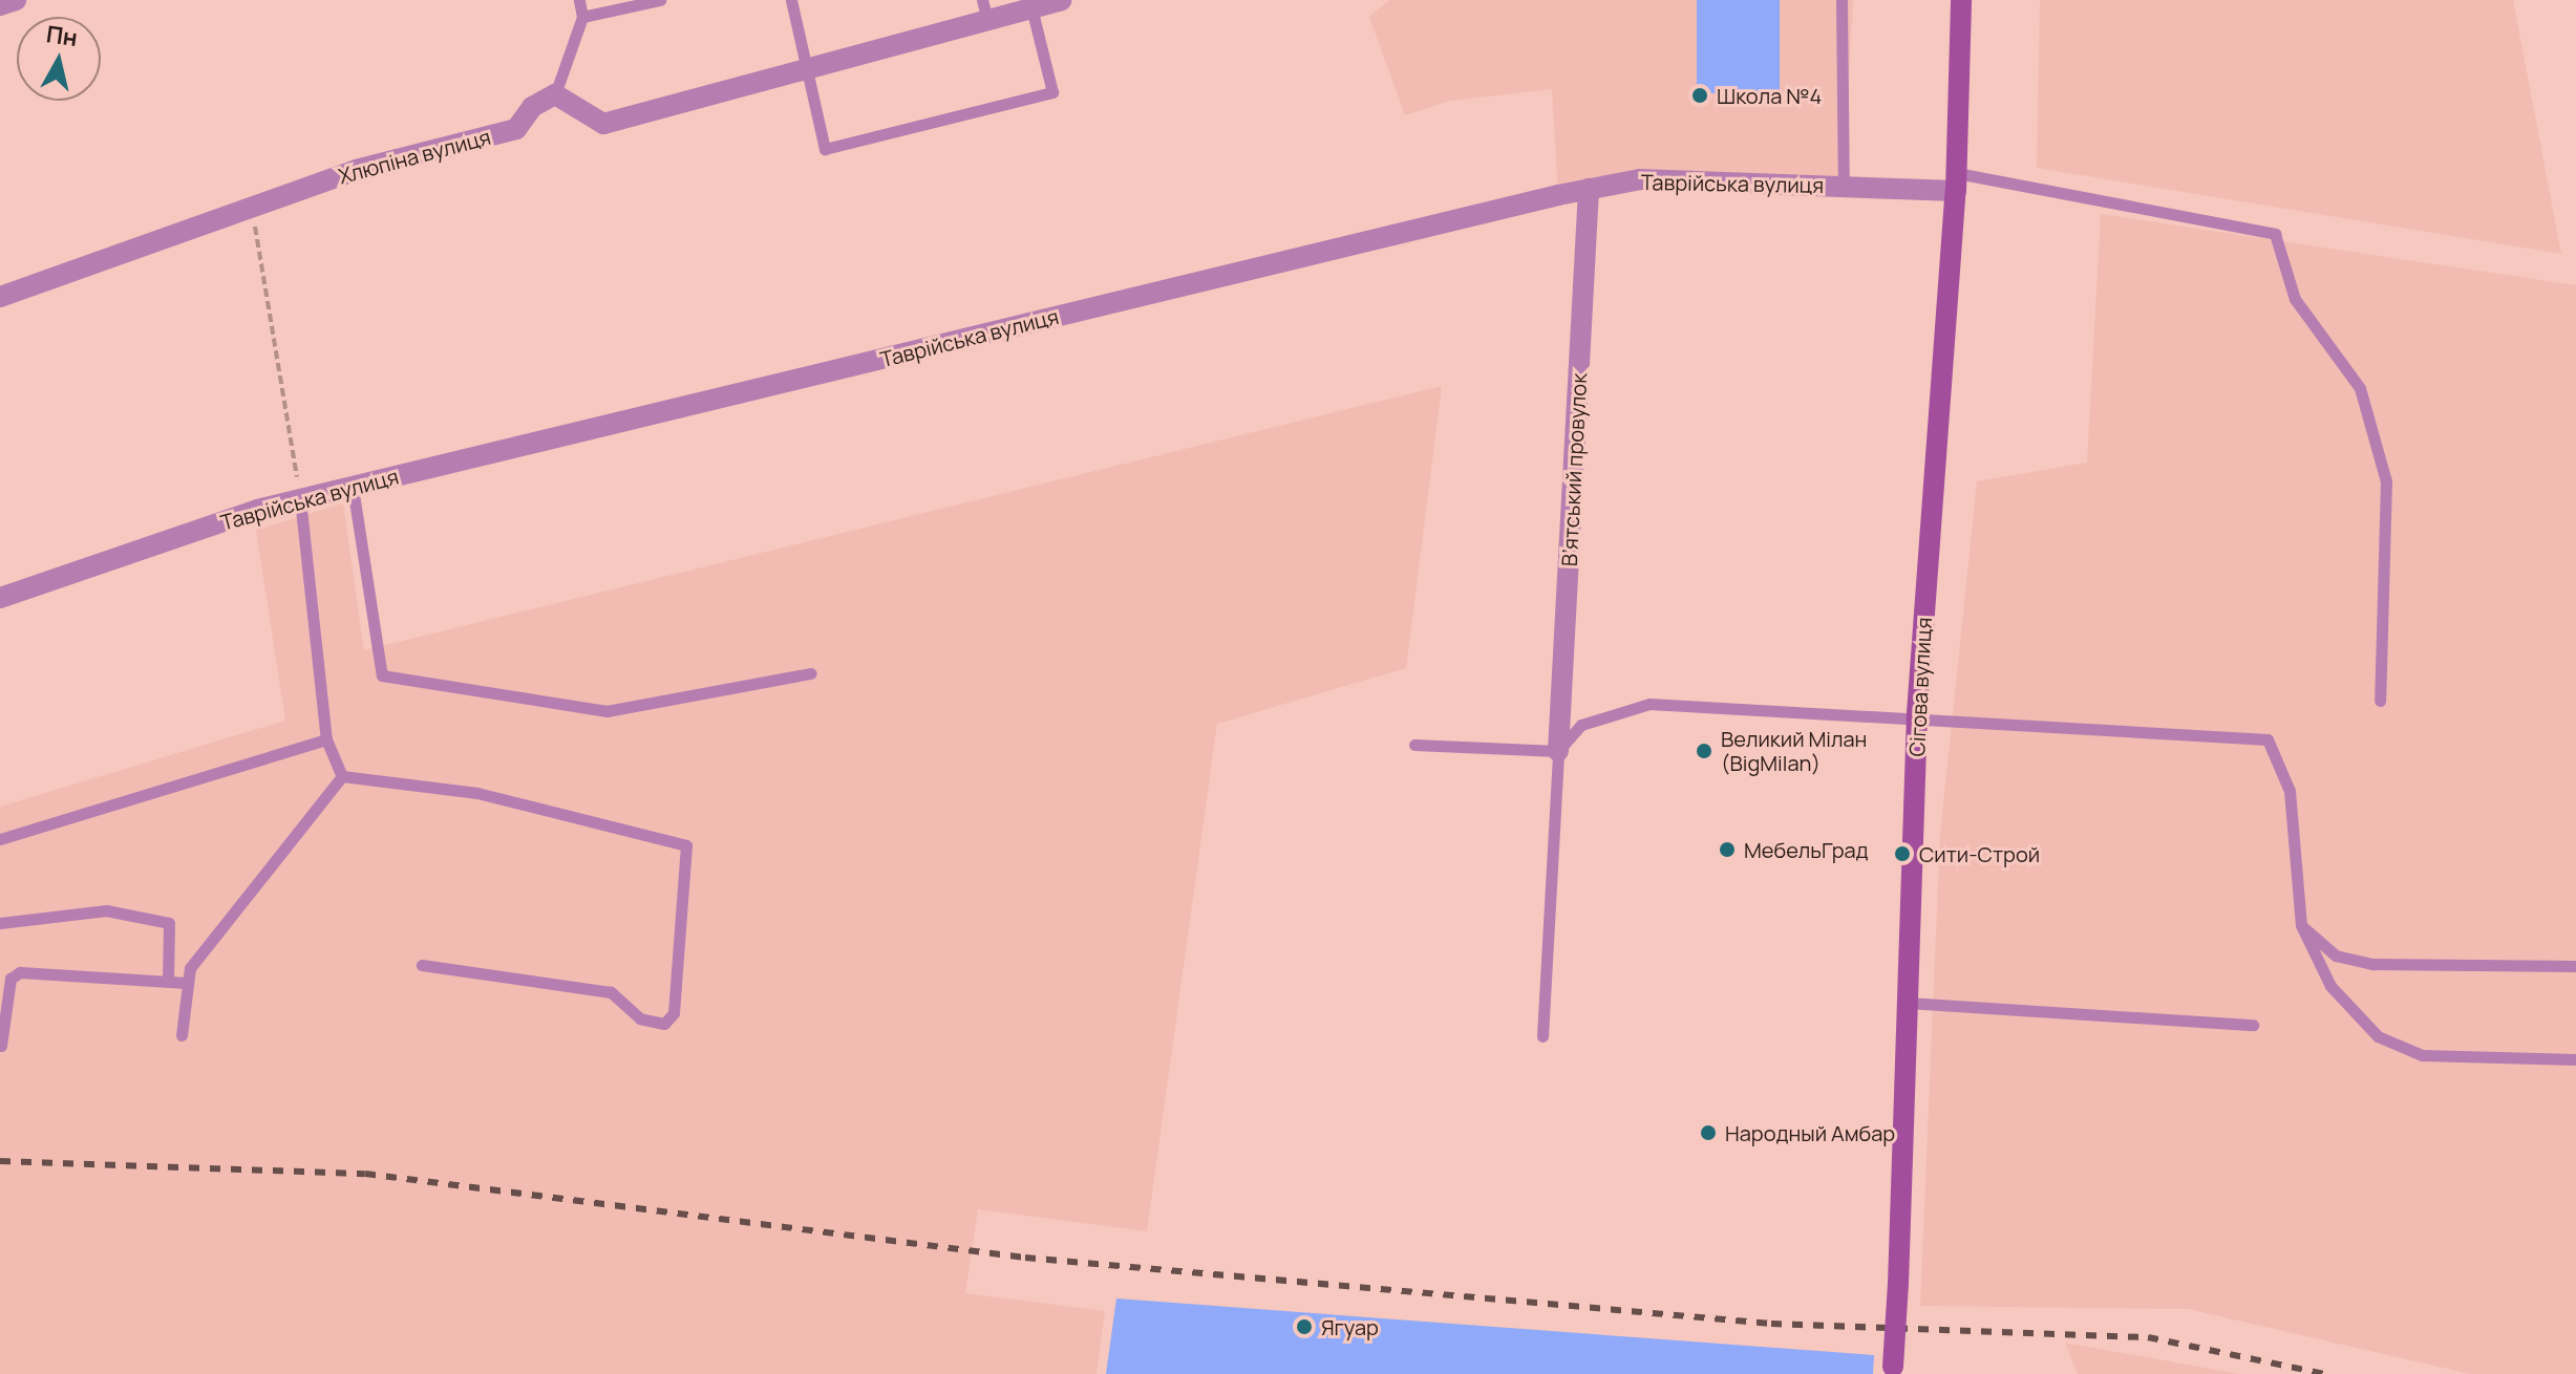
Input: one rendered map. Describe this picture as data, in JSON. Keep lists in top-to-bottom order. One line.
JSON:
{"streets":{"street":["Хлюпіна вулиця","Таврійська вулиця","В’ятський провулок","Сігова вулиця"]},"crossings":[["Таврійська вулиця","В’ятський провулок"],["Таврійська вулиця","Сігова вулиця"]],"places":["Школа №4","Великий Мілан (BigMilan)","МебельГрад","Сити-Строй","Народный Амбар","Ягуар"],"north":"top"}
